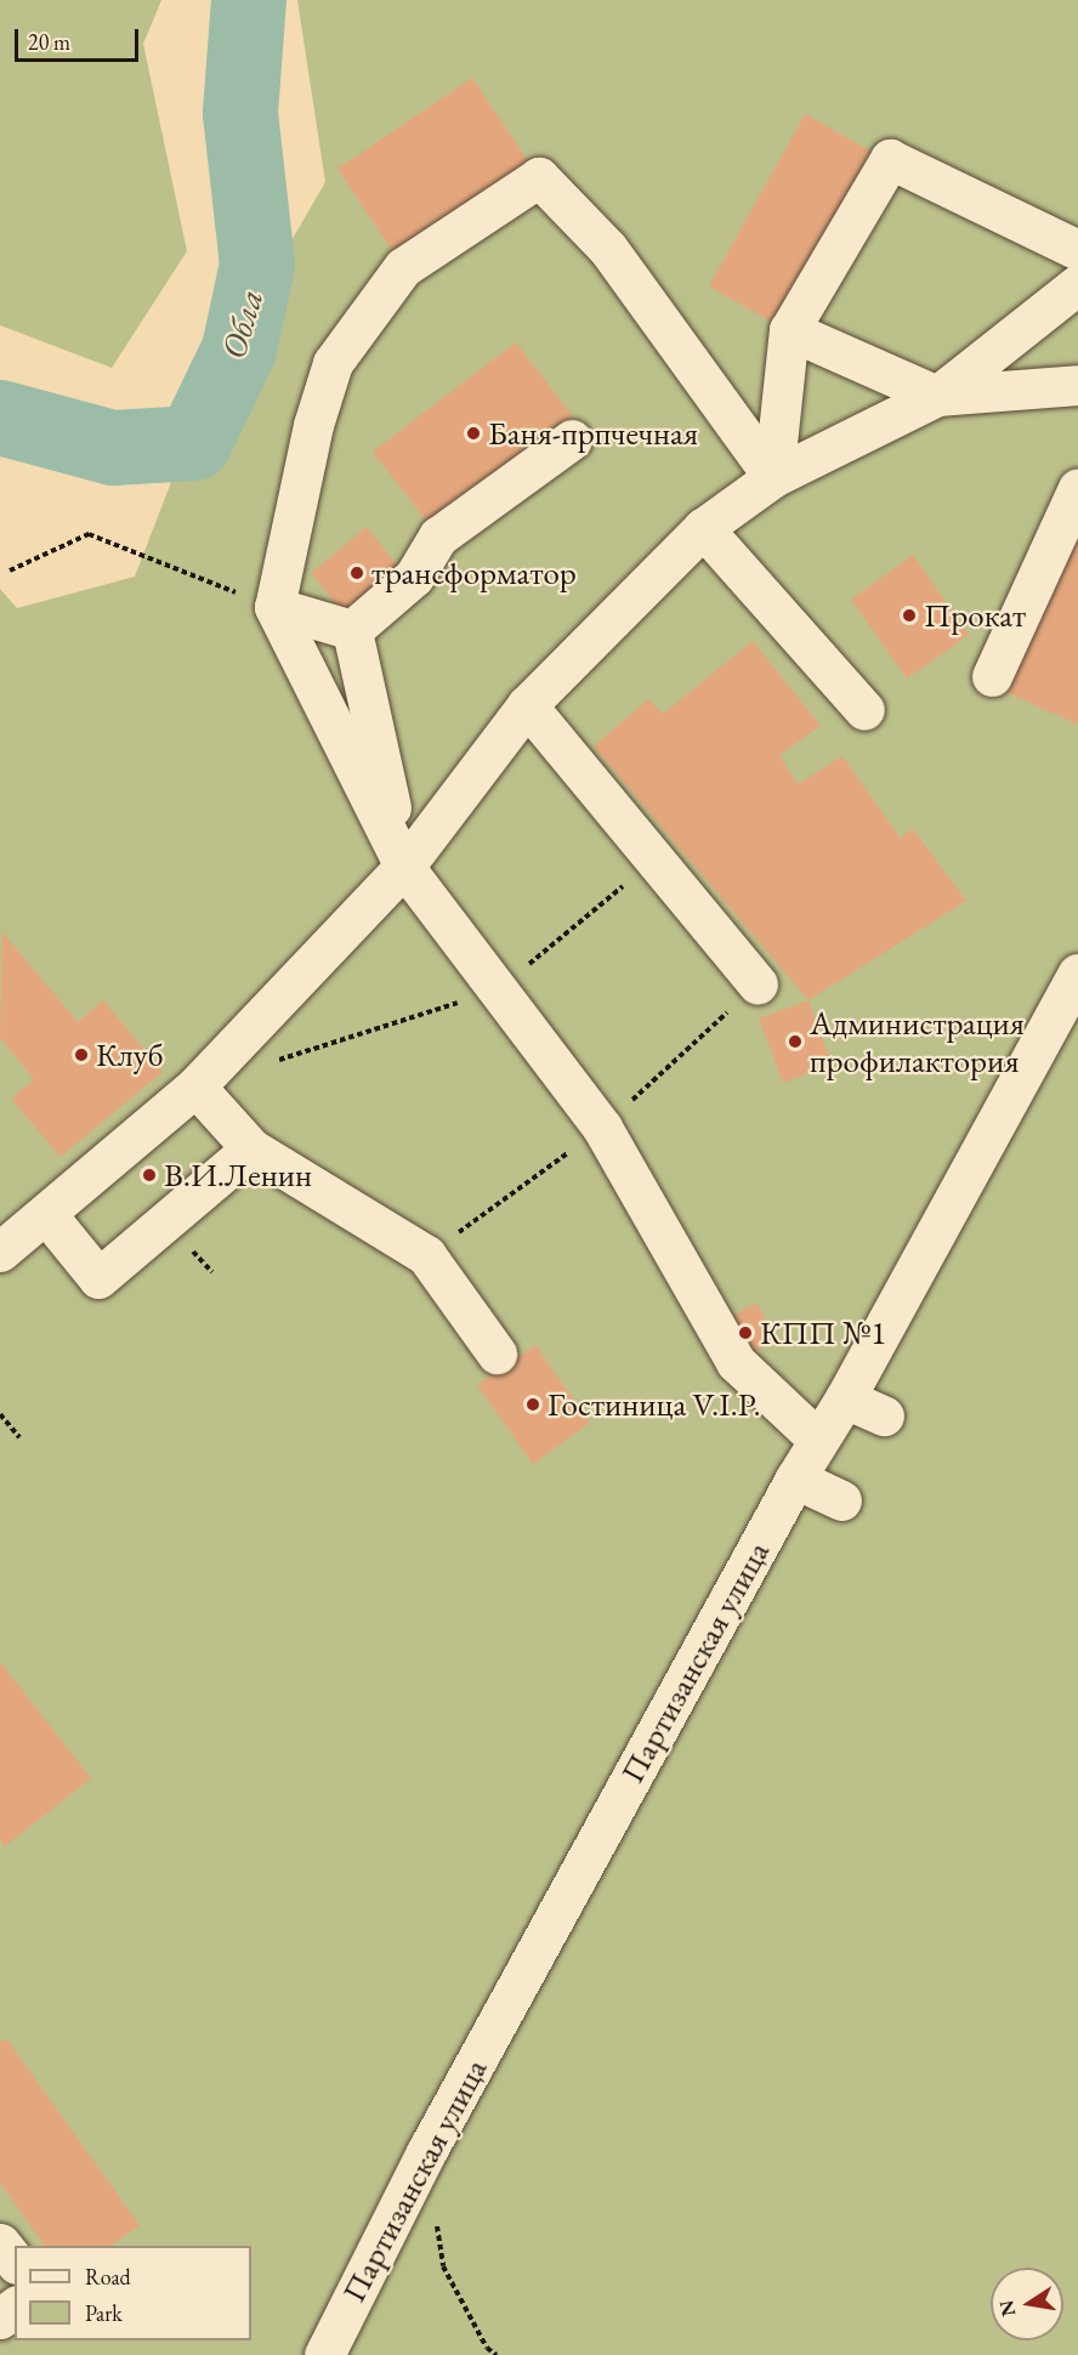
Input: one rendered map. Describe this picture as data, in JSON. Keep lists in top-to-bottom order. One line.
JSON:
{"streets":{"street":["Партизанская улица"]},"water":["Обла"],"places":["Баня-прпчечная","трансформатор","Прокат","Администрация профилактория","Клуб","В.И.Ленин","КПП №1","Гостиница V.I.P."],"legend":["Road","Park"],"scale_bar":"20 m","north":"left"}
